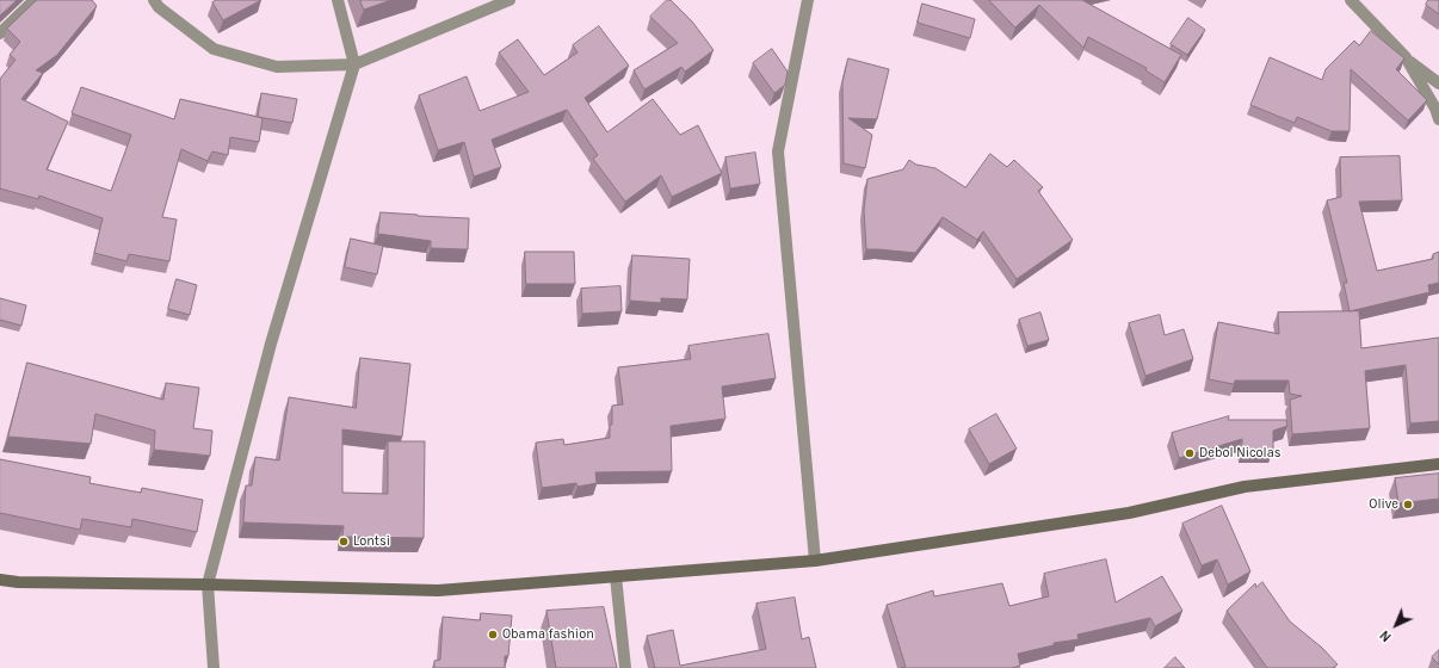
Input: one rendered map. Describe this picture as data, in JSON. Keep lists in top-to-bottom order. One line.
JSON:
{"places":["Debol Nicolas","Olive","Lontsi","Obama fashion"],"north":"bottom left"}
